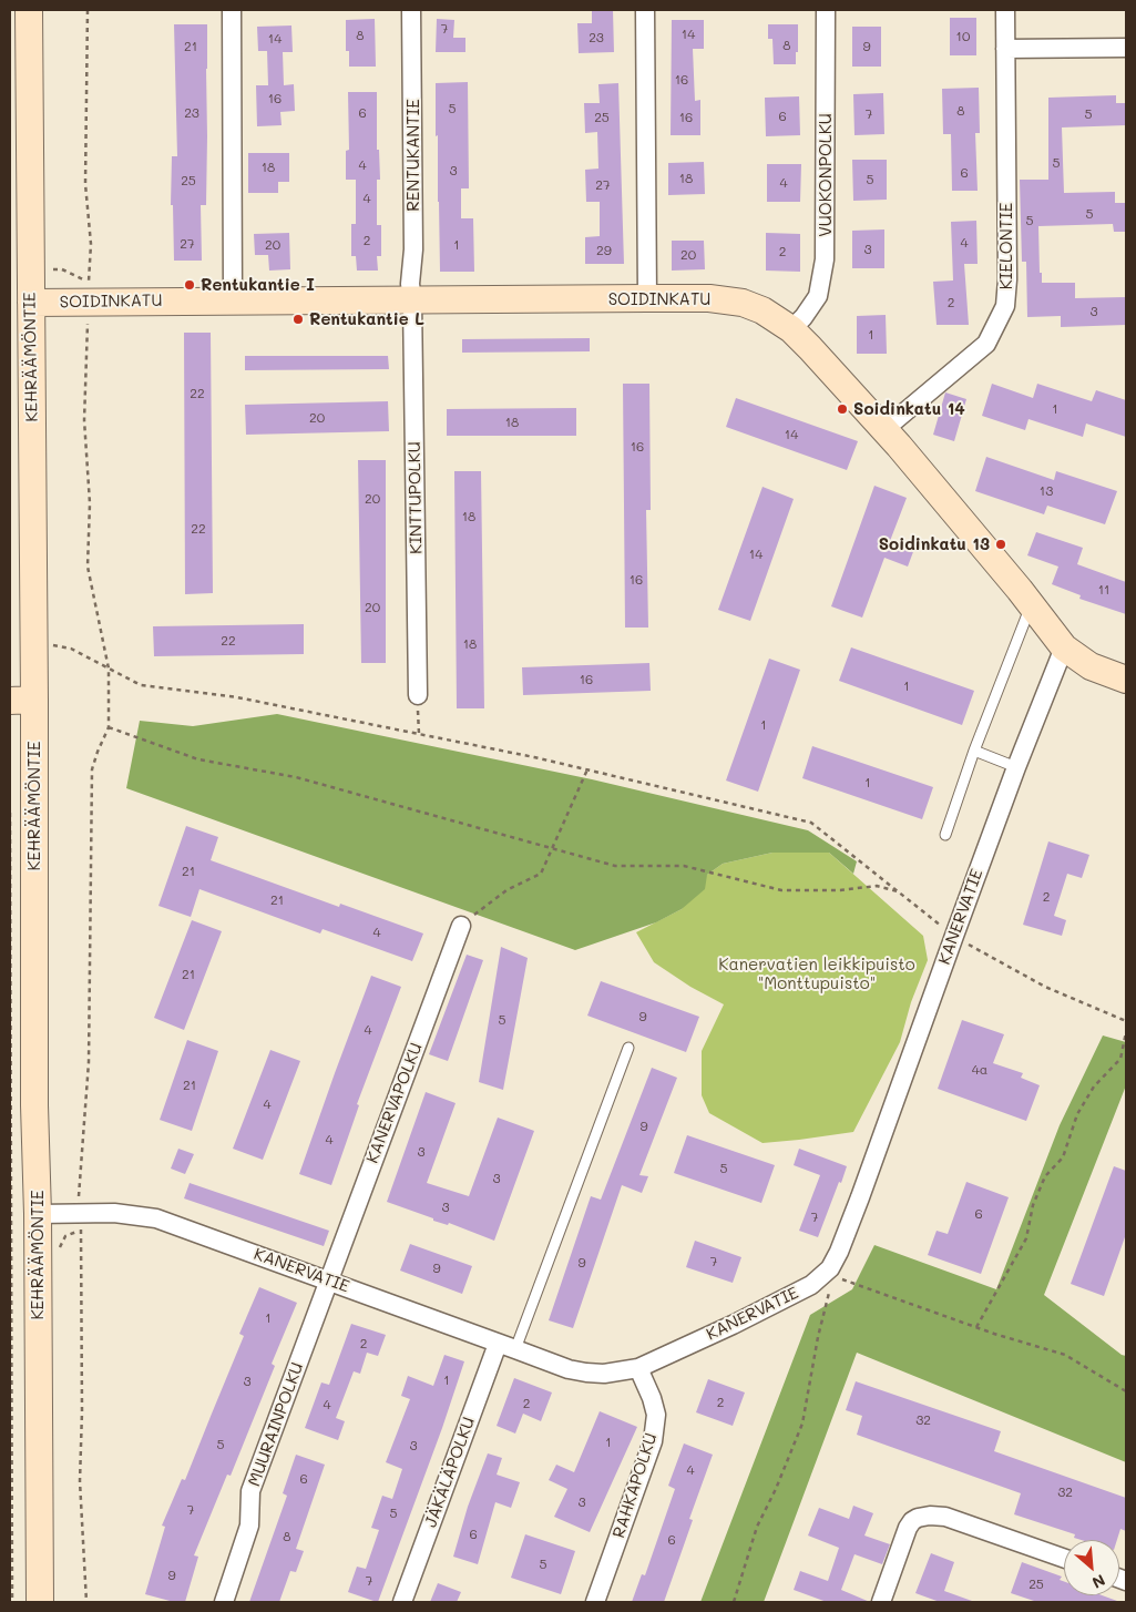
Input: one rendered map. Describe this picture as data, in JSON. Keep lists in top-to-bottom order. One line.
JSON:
{"streets":{"street":["RENTUKANTIE","VUOKONPOLKU","KIELONTIE","SOIDINKATU","KEHRÄÄMÖNTIE","KINTTUPOLKU","KANERVATIE","KANERVAPOLKU","MUURAINPOLKU","JÄKÄLÄPOLKU","RAHKAPOLKU"]},"crossings":[["RENTUKANTIE","SOIDINKATU"],["RENTUKANTIE","KINTTUPOLKU"],["VUOKONPOLKU","SOIDINKATU"],["KIELONTIE","SOIDINKATU"],["SOIDINKATU","KEHRÄÄMÖNTIE"],["SOIDINKATU","KINTTUPOLKU"],["SOIDINKATU","KANERVATIE"],["KEHRÄÄMÖNTIE","KANERVATIE"],["KANERVATIE","KANERVAPOLKU"],["KANERVATIE","MUURAINPOLKU"],["KANERVATIE","JÄKÄLÄPOLKU"],["KANERVATIE","RAHKAPOLKU"],["KANERVAPOLKU","MUURAINPOLKU"]],"parks":["Kanervatien leikkipuisto \"Monttupuisto\""],"places":["Rentukantie I","Rentukantie L","Soidinkatu 14","Soidinkatu 13"],"house_numbers":["7","14","8","10","23","14","8","21","9","16","16","5","8","23","6","7","5","6","25","16","5","4","18","3","6","18","5","25","4","27","4","5","5","2","4","27","20","1","3","29","2","20","2","3","1","22","1","20","18","14","16","13","20","18","22","14","16","11","20","22","18","16","1","1","1","21","2","21","4","21","9","5","4","4a","21","4","9","4","3","5","3","3","6","7","7","9","9","1","2","1","3","2","2","4","32","1","5","3","4","6","32","3","7","5","6","8","6","5","9","7","25"],"north":"bottom right"}
